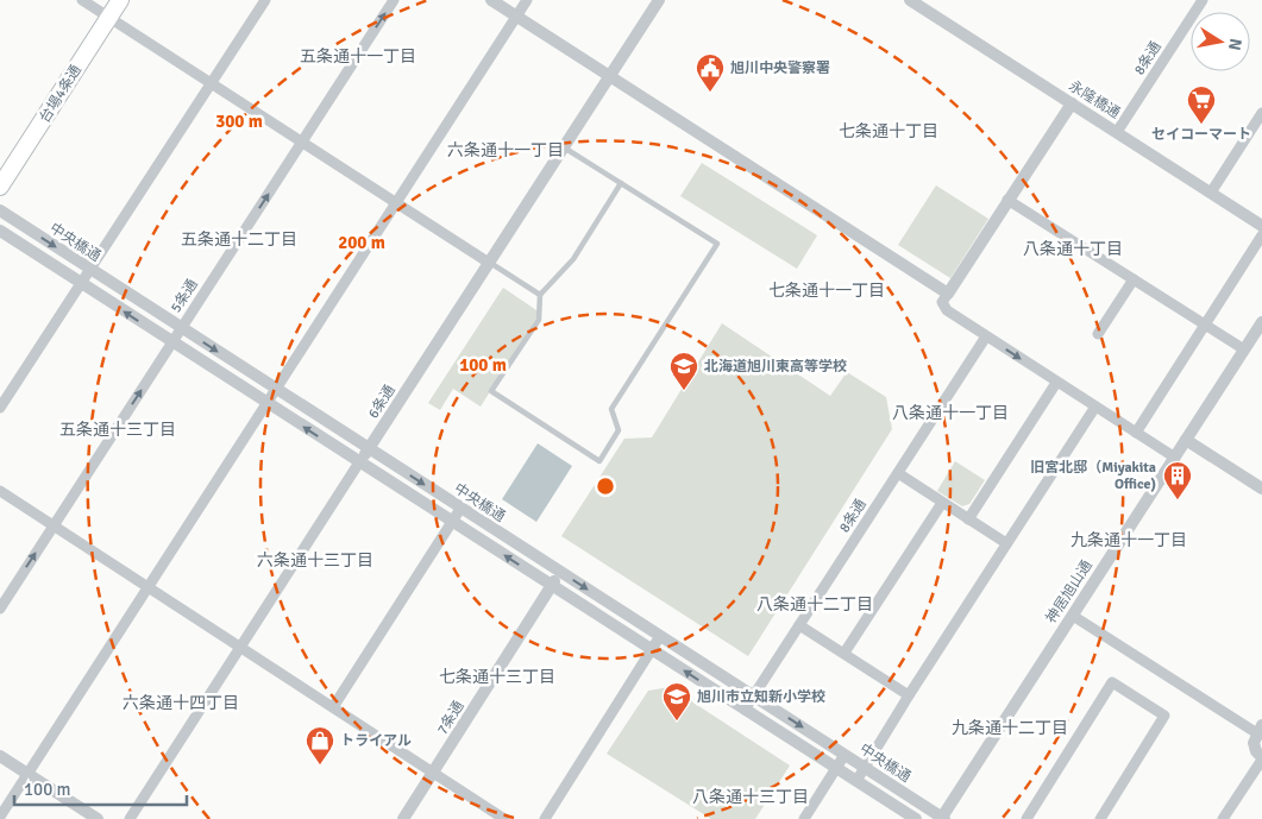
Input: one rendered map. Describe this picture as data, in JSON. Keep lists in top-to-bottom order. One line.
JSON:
{"streets":{"highway":["台場4条通"],"street":["8条通","永隆橋通","中央橋通","5条通","6条通","神居旭山通","7条通"]},"crossings":[["8条通","永隆橋通"],["8条通","中央橋通"],["中央橋通","5条通"],["中央橋通","6条通"],["中央橋通","神居旭山通"],["中央橋通","7条通"]],"one_way":["5条通"],"districts":["五条通十一丁目","七条通十丁目","六条通十一丁目","五条通十二丁目","八条通十丁目","七条通十一丁目","八条通十一丁目","五条通十三丁目","九条通十一丁目","六条通十三丁目","八条通十二丁目","七条通十三丁目","六条通十四丁目","九条通十二丁目","八条通十三丁目"],"places":{"public building":["旭川中央警察署"],"supermarket":["セイコーマート"],"school or university":["北海道旭川東高等学校","旭川市立知新小学校"],"building":["旧宮北邸（Miyakita Office)"],"shop":["トライアル"]},"scale_bar":"100 m","north":"right","rings":["300 m","200 m","100 m"]}
